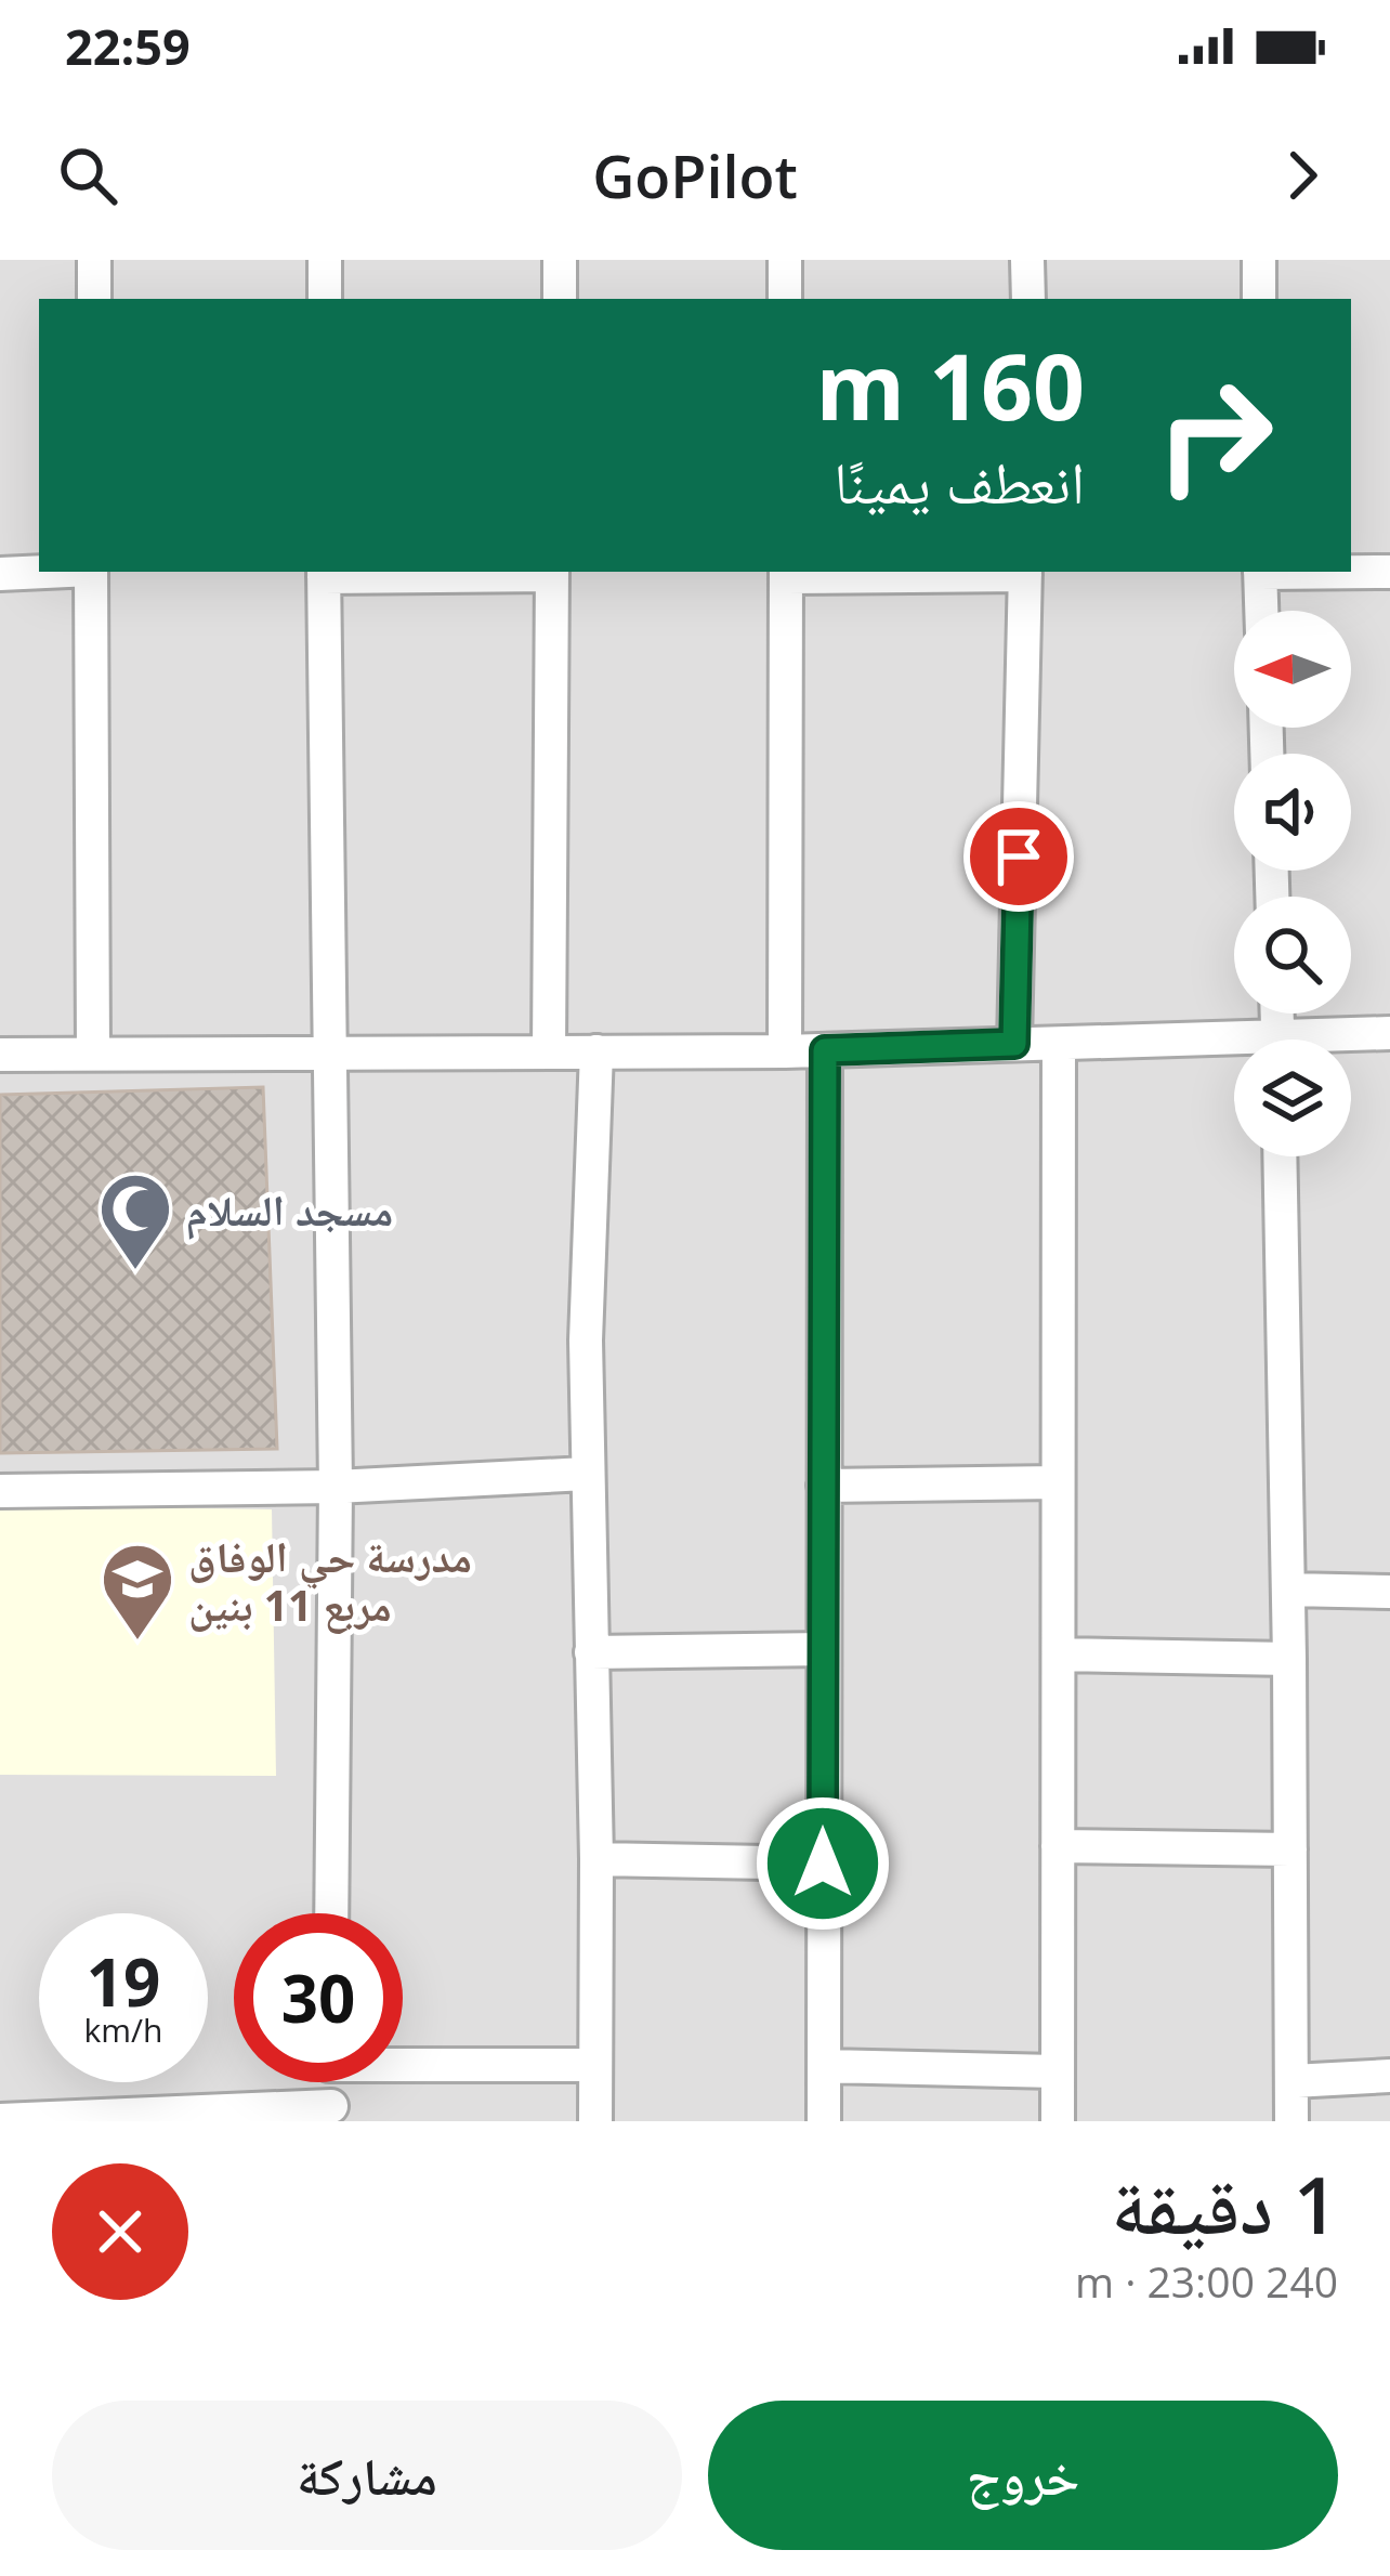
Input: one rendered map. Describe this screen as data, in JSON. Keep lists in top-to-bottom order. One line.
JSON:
{"places":{"mosque":["مسجد السلام"],"school or university":["مدرسة حي الوفاق مربع 11 بنين"]},"north":"left","page":{"status":"22:59","header":"GoPilot","turn":["160 m","انعطف يمينًا"],"speed":"19 km/h","limit":"30","heading":["1 دقيقة","240 m · 23:00"],"buttons":["خروج","مشاركة"]}}
